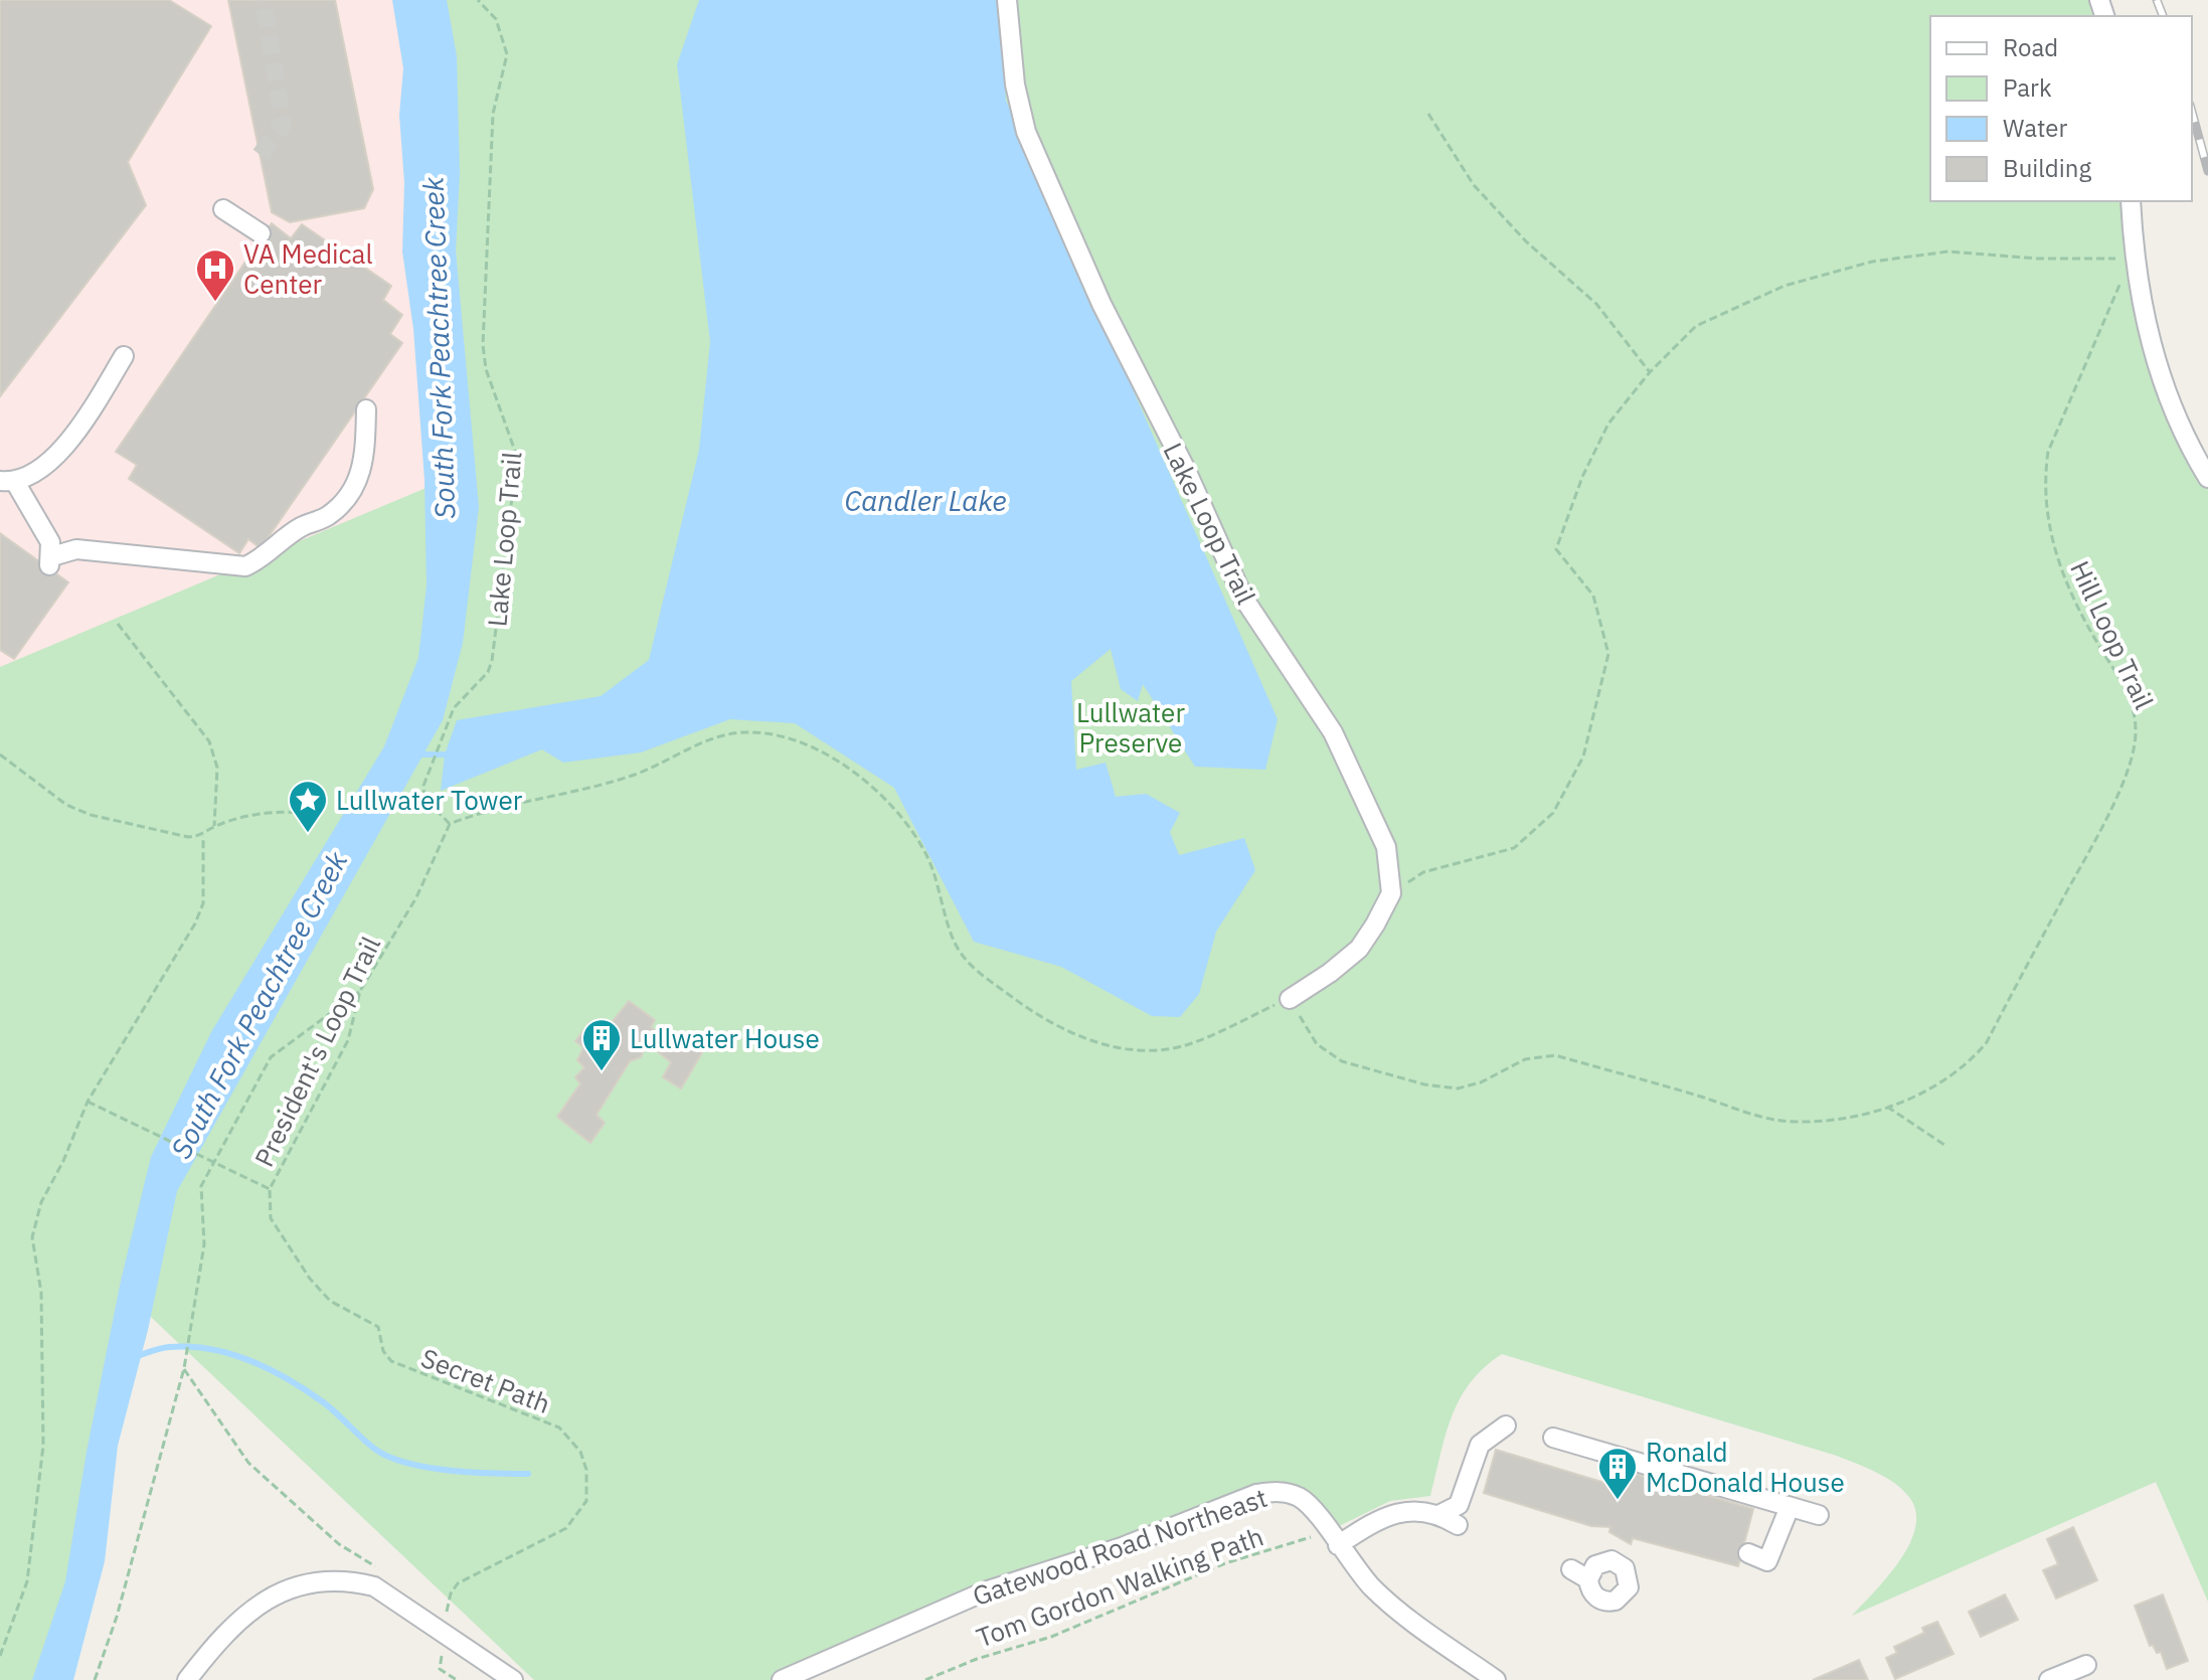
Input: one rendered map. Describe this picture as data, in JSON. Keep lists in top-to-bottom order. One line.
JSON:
{"streets":{"street":["Lake Loop Trail","Gatewood Road Northeast"],"path":["Hill Loop Trail","President's Loop Trail","Secret Path","Tom Gordon Walking Path"]},"crossings":[["Lake Loop Trail","President's Loop Trail"],["President's Loop Trail","Secret Path"],["Gatewood Road Northeast","Tom Gordon Walking Path"]],"water":["South Fork Peachtree Creek","Candler Lake"],"parks":["Lullwater Preserve"],"places":{"hospital":["VA Medical Center"],"place":["Lullwater Tower"],"building":["Lullwater House","Ronald McDonald House"]},"legend":["Road","Park","Water","Building"]}
